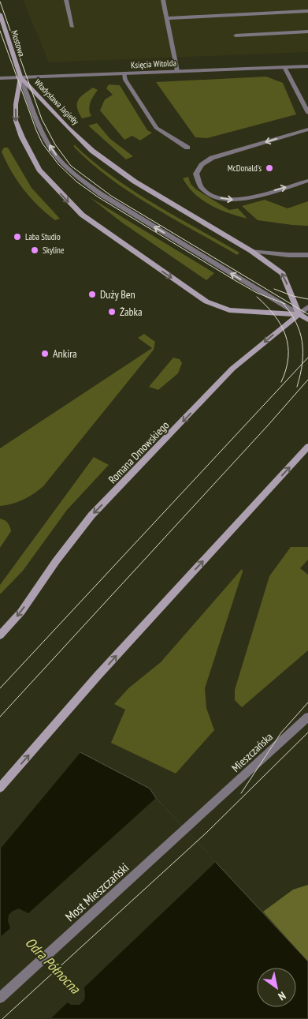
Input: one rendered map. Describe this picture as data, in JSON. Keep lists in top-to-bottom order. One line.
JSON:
{"streets":{"main road":["Mostowa","Władysława Jagiełły","Romana Dmowskiego"],"street":["Księcia Witolda","Mieszczańska","Most Mieszczański"]},"crossings":[["Mostowa","Księcia Witolda"],["Mostowa","Władysława Jagiełły"],["Księcia Witolda","Władysława Jagiełły"],["Władysława Jagiełły","Romana Dmowskiego"],["Mieszczańska","Most Mieszczański"]],"one_way":["Romana Dmowskiego"],"water":["Odra Północna"],"places":["McDonald's","Laba Studio","Skyline","Duży Ben","Żabka","Ankira"],"north":"bottom right"}
